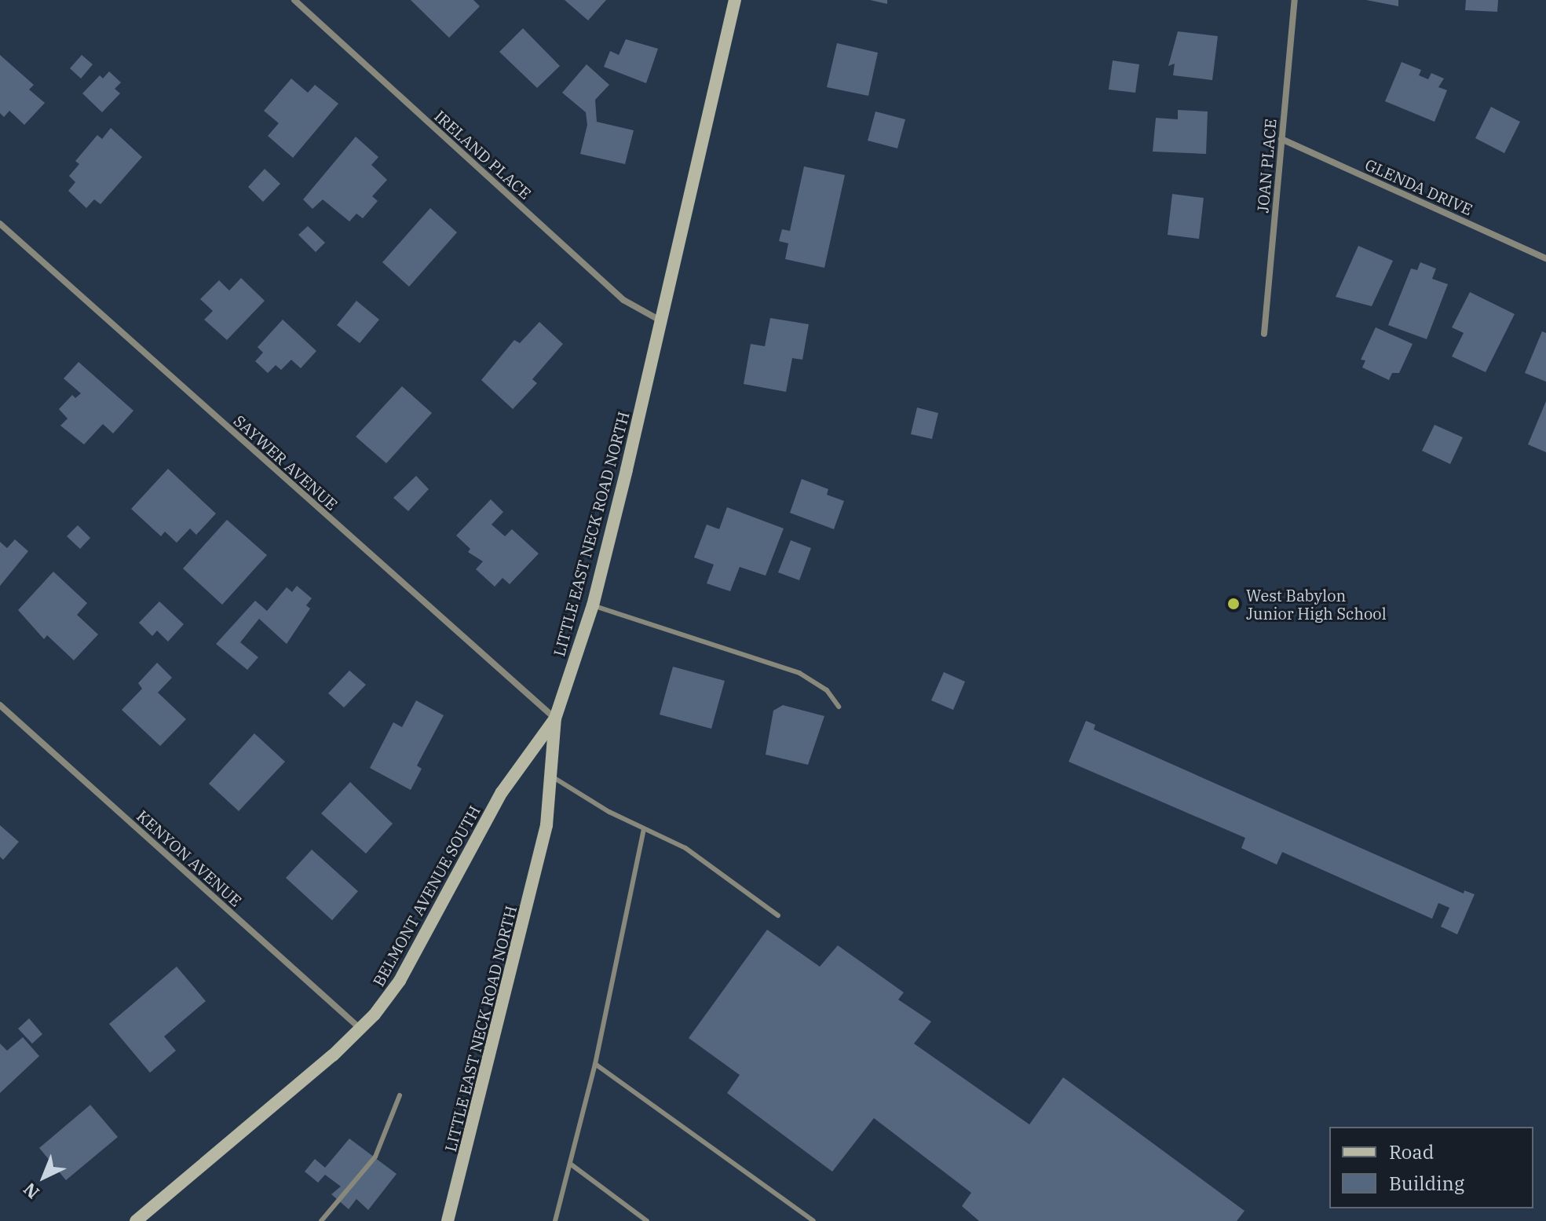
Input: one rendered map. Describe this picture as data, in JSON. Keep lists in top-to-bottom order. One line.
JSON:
{"streets":{"main road":["LITTLE EAST NECK ROAD NORTH","BELMONT AVENUE SOUTH"],"street":["IRELAND PLACE","JOAN PLACE","GLENDA DRIVE","SAYWER AVENUE","KENYON AVENUE"]},"crossings":[["IRELAND PLACE","LITTLE EAST NECK ROAD NORTH"],["JOAN PLACE","GLENDA DRIVE"],["SAYWER AVENUE","LITTLE EAST NECK ROAD NORTH"],["SAYWER AVENUE","BELMONT AVENUE SOUTH"],["LITTLE EAST NECK ROAD NORTH","BELMONT AVENUE SOUTH"],["KENYON AVENUE","BELMONT AVENUE SOUTH"]],"places":["West Babylon Junior High School"],"legend":["Road","Building"],"north":"bottom left"}
